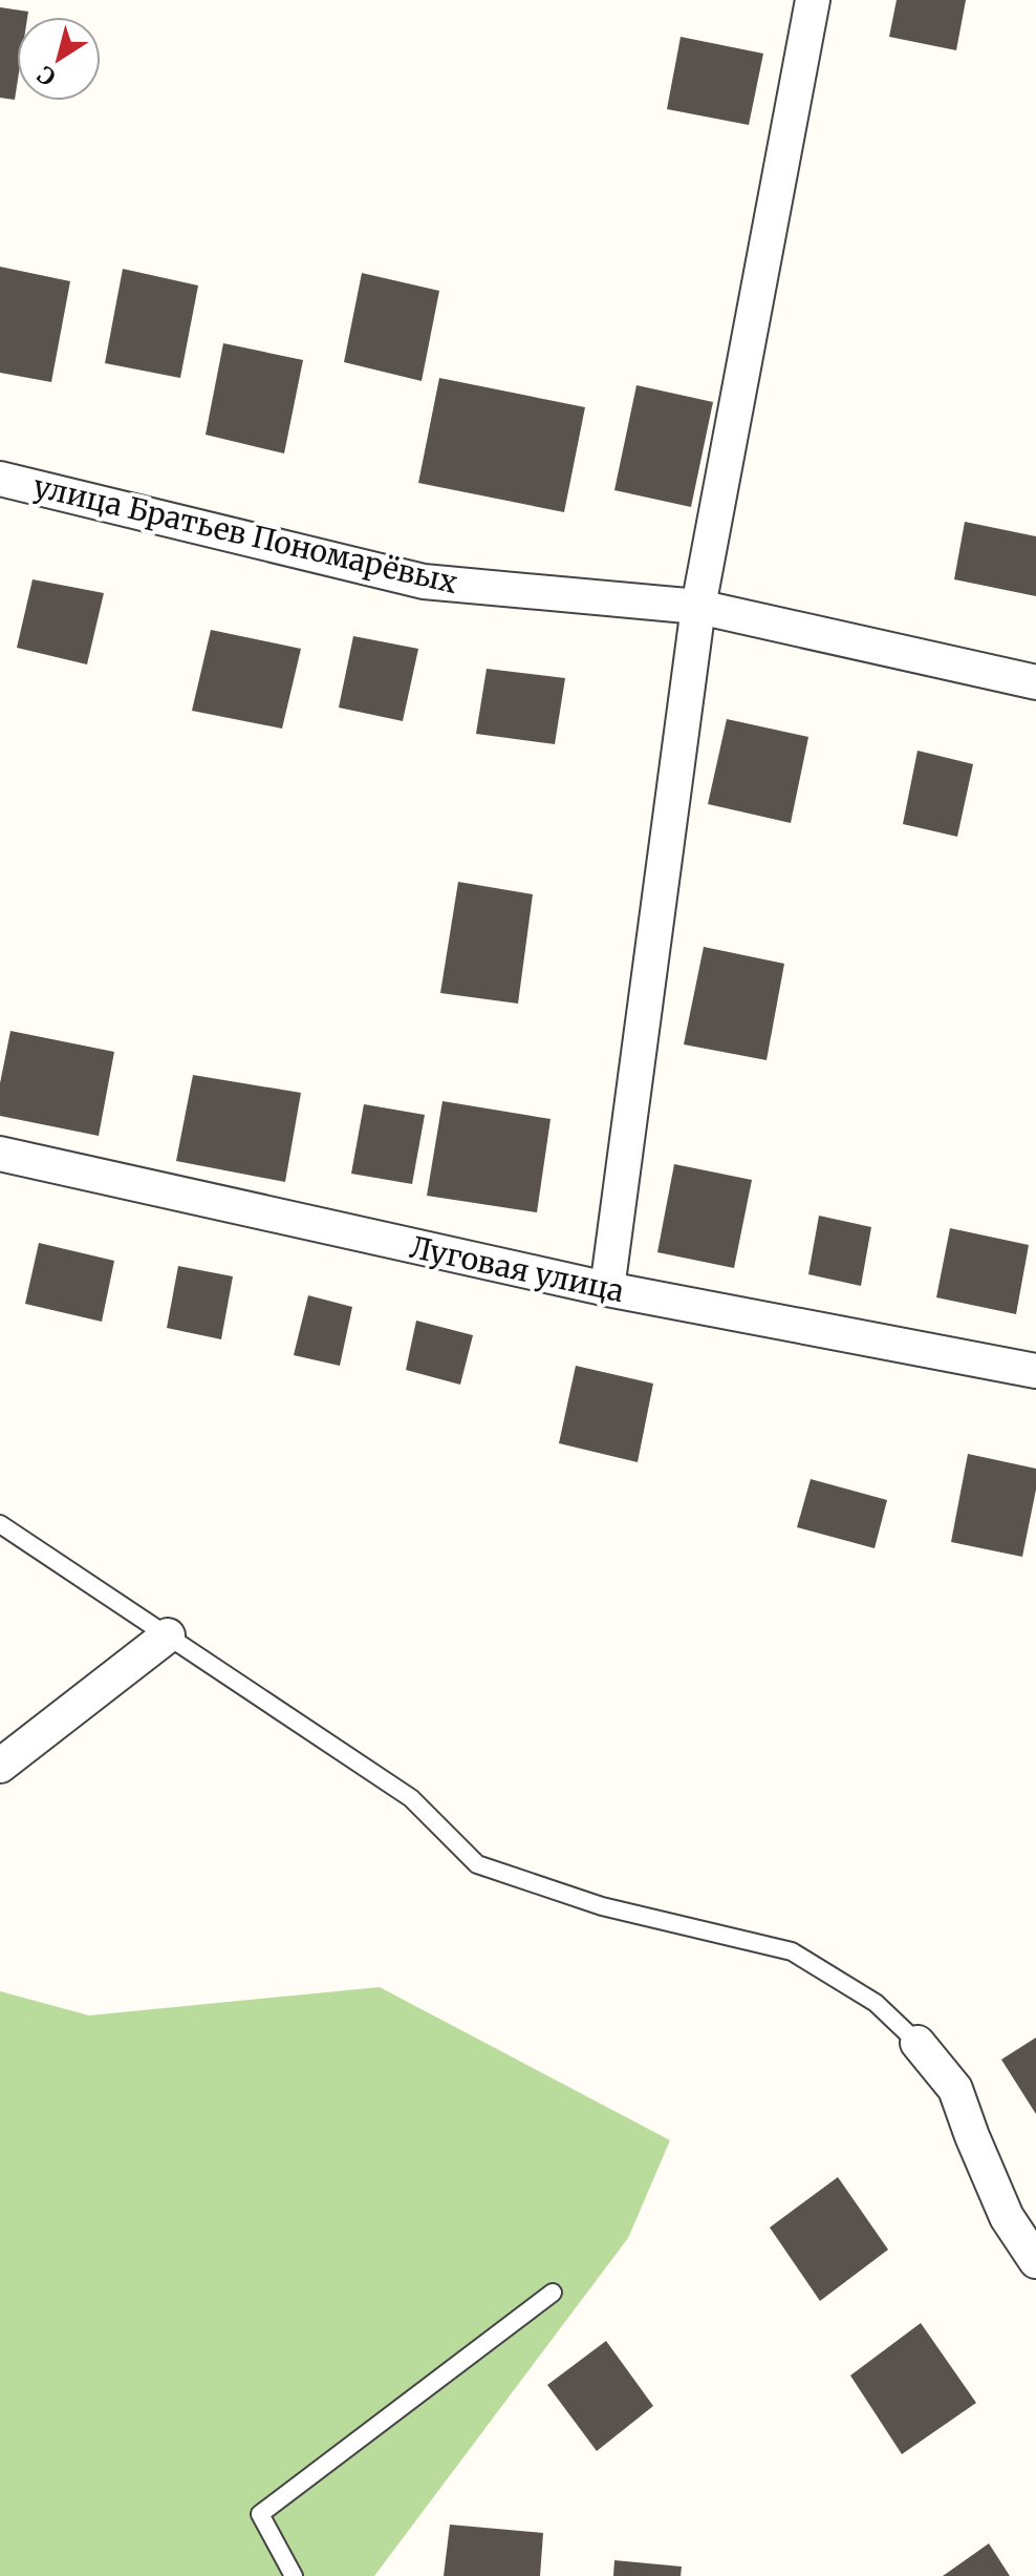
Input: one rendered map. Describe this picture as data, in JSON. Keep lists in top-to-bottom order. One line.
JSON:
{"streets":{"street":["улица Братьев Пономарёвых","Луговая улица"]},"north":"bottom left"}
